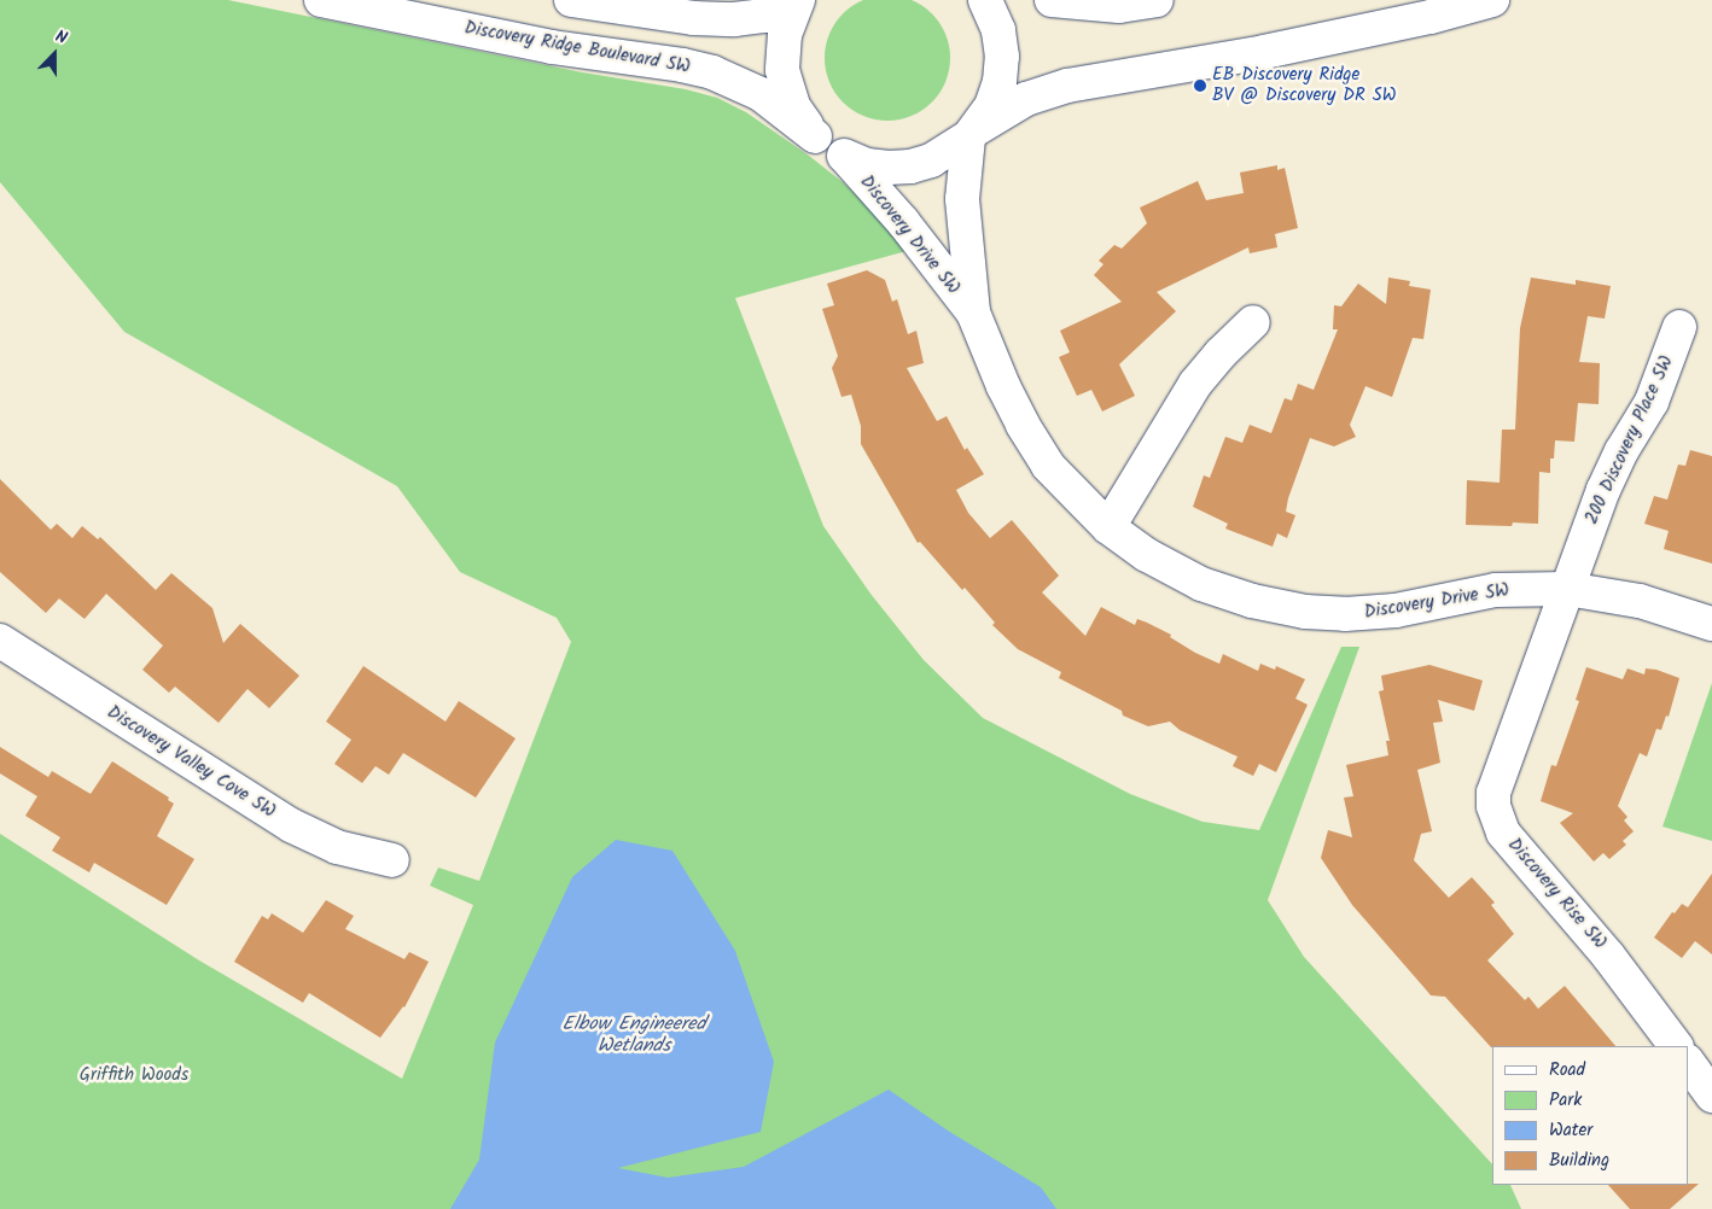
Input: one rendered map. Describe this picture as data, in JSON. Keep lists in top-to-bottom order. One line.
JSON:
{"streets":{"street":["Discovery Ridge Boulevard SW","Discovery Drive SW","200 Discovery Place SW","Discovery Valley Cove SW","Discovery Rise SW"]},"crossings":[["Discovery Ridge Boulevard SW","Discovery Drive SW"],["Discovery Drive SW","200 Discovery Place SW"],["Discovery Drive SW","Discovery Rise SW"],["200 Discovery Place SW","Discovery Rise SW"]],"water":["Elbow Engineered Wetlands"],"parks":["Griffith Woods"],"places":["EB Discovery Ridge BV @ Discovery DR SW"],"legend":["Road","Park","Water","Building"],"north":"top"}
